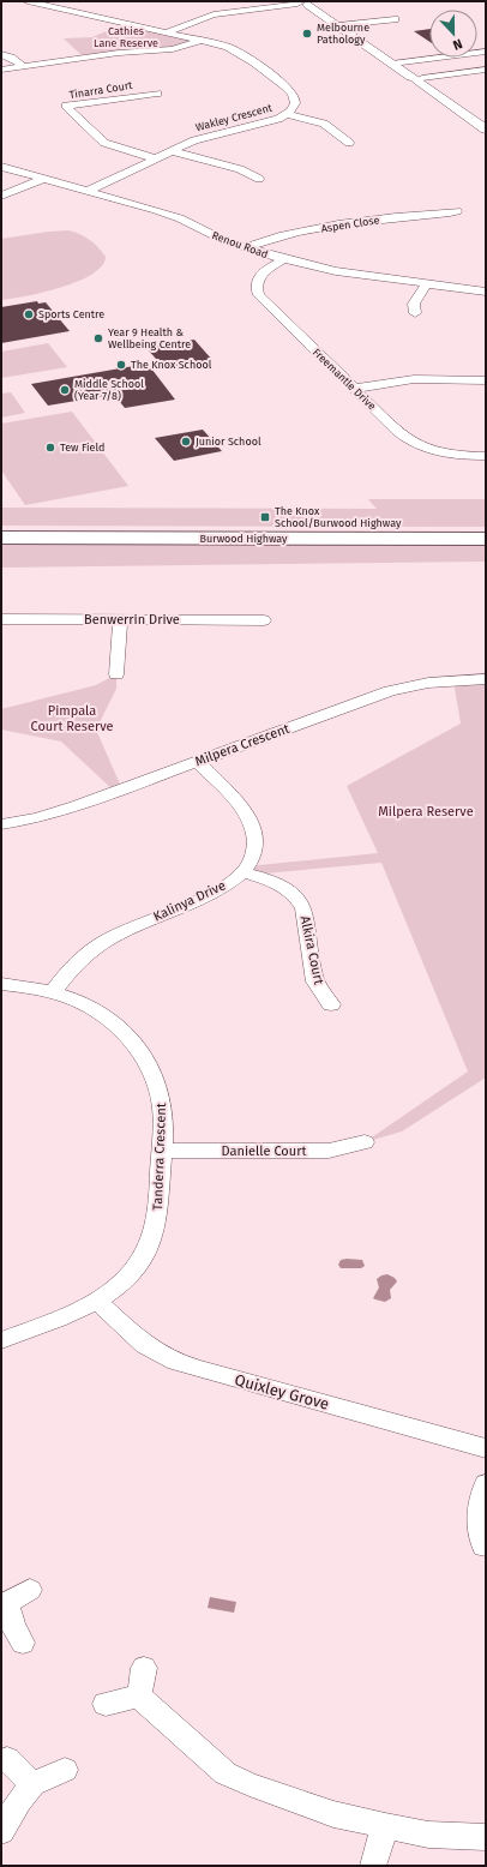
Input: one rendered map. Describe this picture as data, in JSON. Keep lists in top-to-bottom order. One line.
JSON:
{"streets":{"highway":["Burwood Highway"],"street":["Tinarra Court","Wakley Crescent","Aspen Close","Renou Road","Freemantle Drive","Benwerrin Drive","Milpera Crescent","Kalinya Drive","Alkira Court","Danielle Court","Tanderra Crescent","Quixley Grove"]},"crossings":[["Tinarra Court","Wakley Crescent"],["Wakley Crescent","Renou Road"],["Aspen Close","Renou Road"],["Renou Road","Freemantle Drive"],["Milpera Crescent","Kalinya Drive"],["Kalinya Drive","Alkira Court"],["Kalinya Drive","Tanderra Crescent"],["Danielle Court","Tanderra Crescent"],["Tanderra Crescent","Quixley Grove"]],"parks":["Cathies Lane Reserve","Pimpala Court Reserve","Milpera Reserve"],"places":{"other":["Melbourne Pathology","Sports Centre","Year 9 Health & Wellbeing Centre","The Knox School","Middle School (Year 7/8)","Junior School","Tew Field"],"transit":["The Knox School/Burwood Highway"]},"north":"bottom"}
